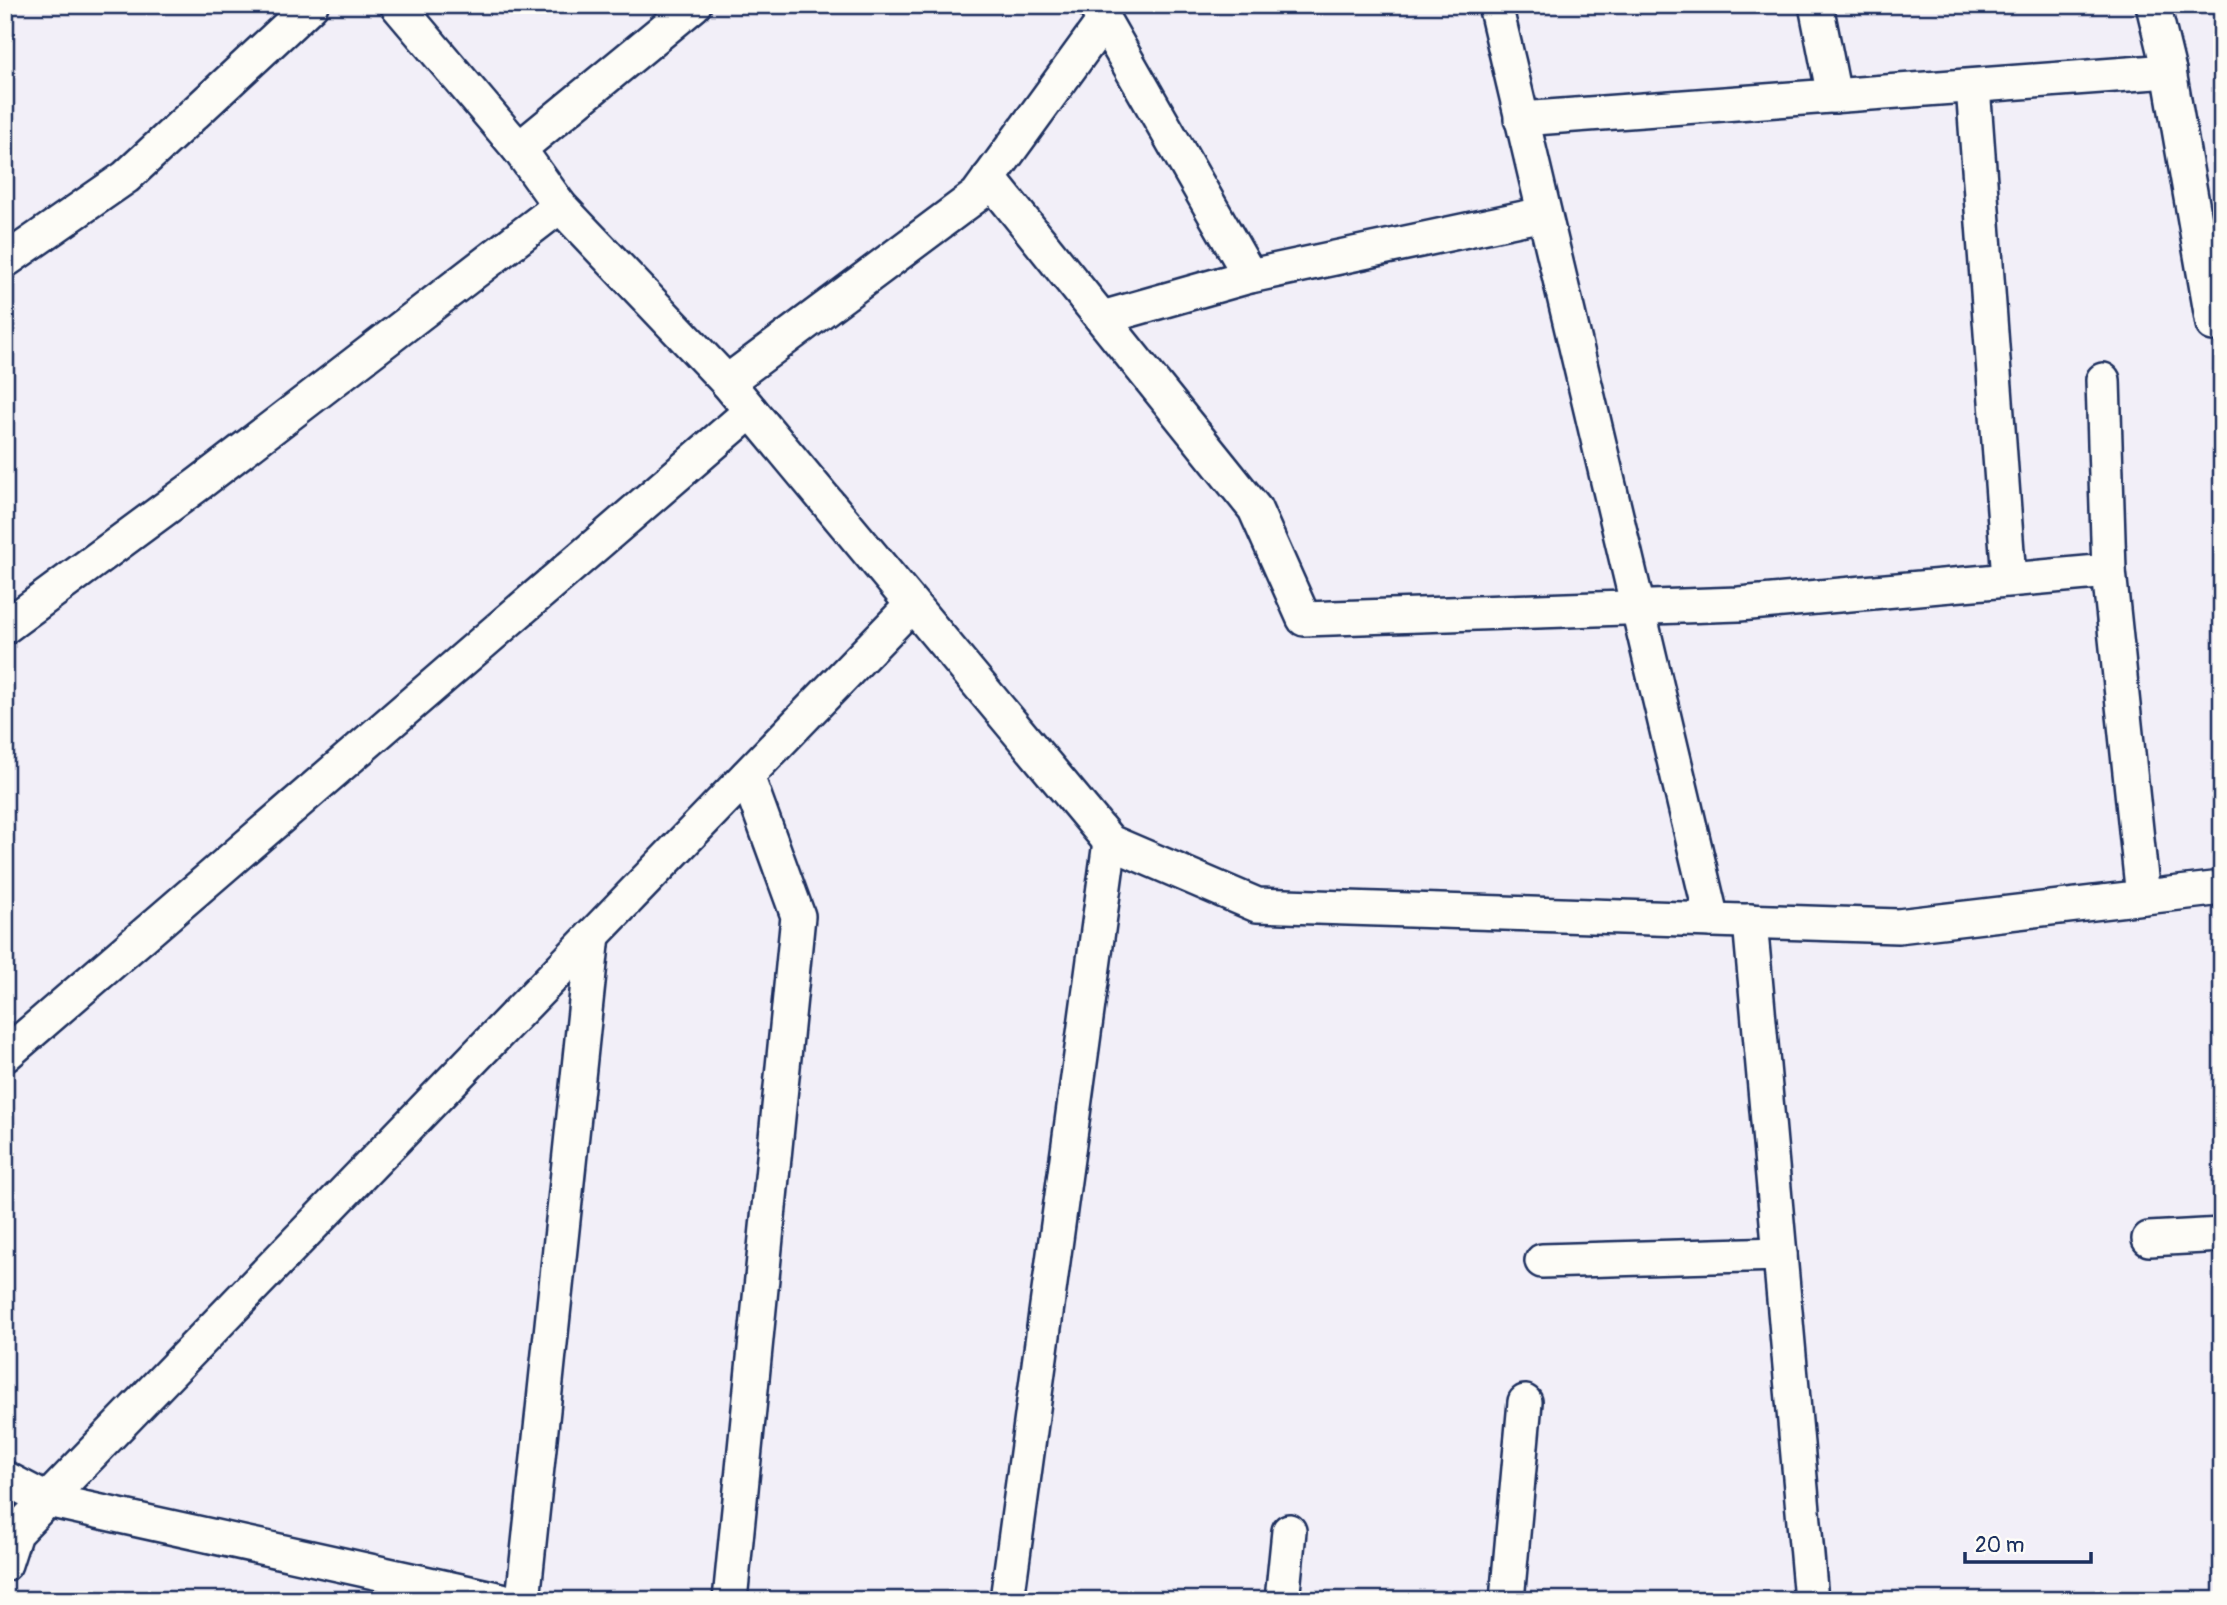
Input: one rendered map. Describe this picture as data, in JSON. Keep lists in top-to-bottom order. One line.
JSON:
{"scale_bar":"20 m"}
